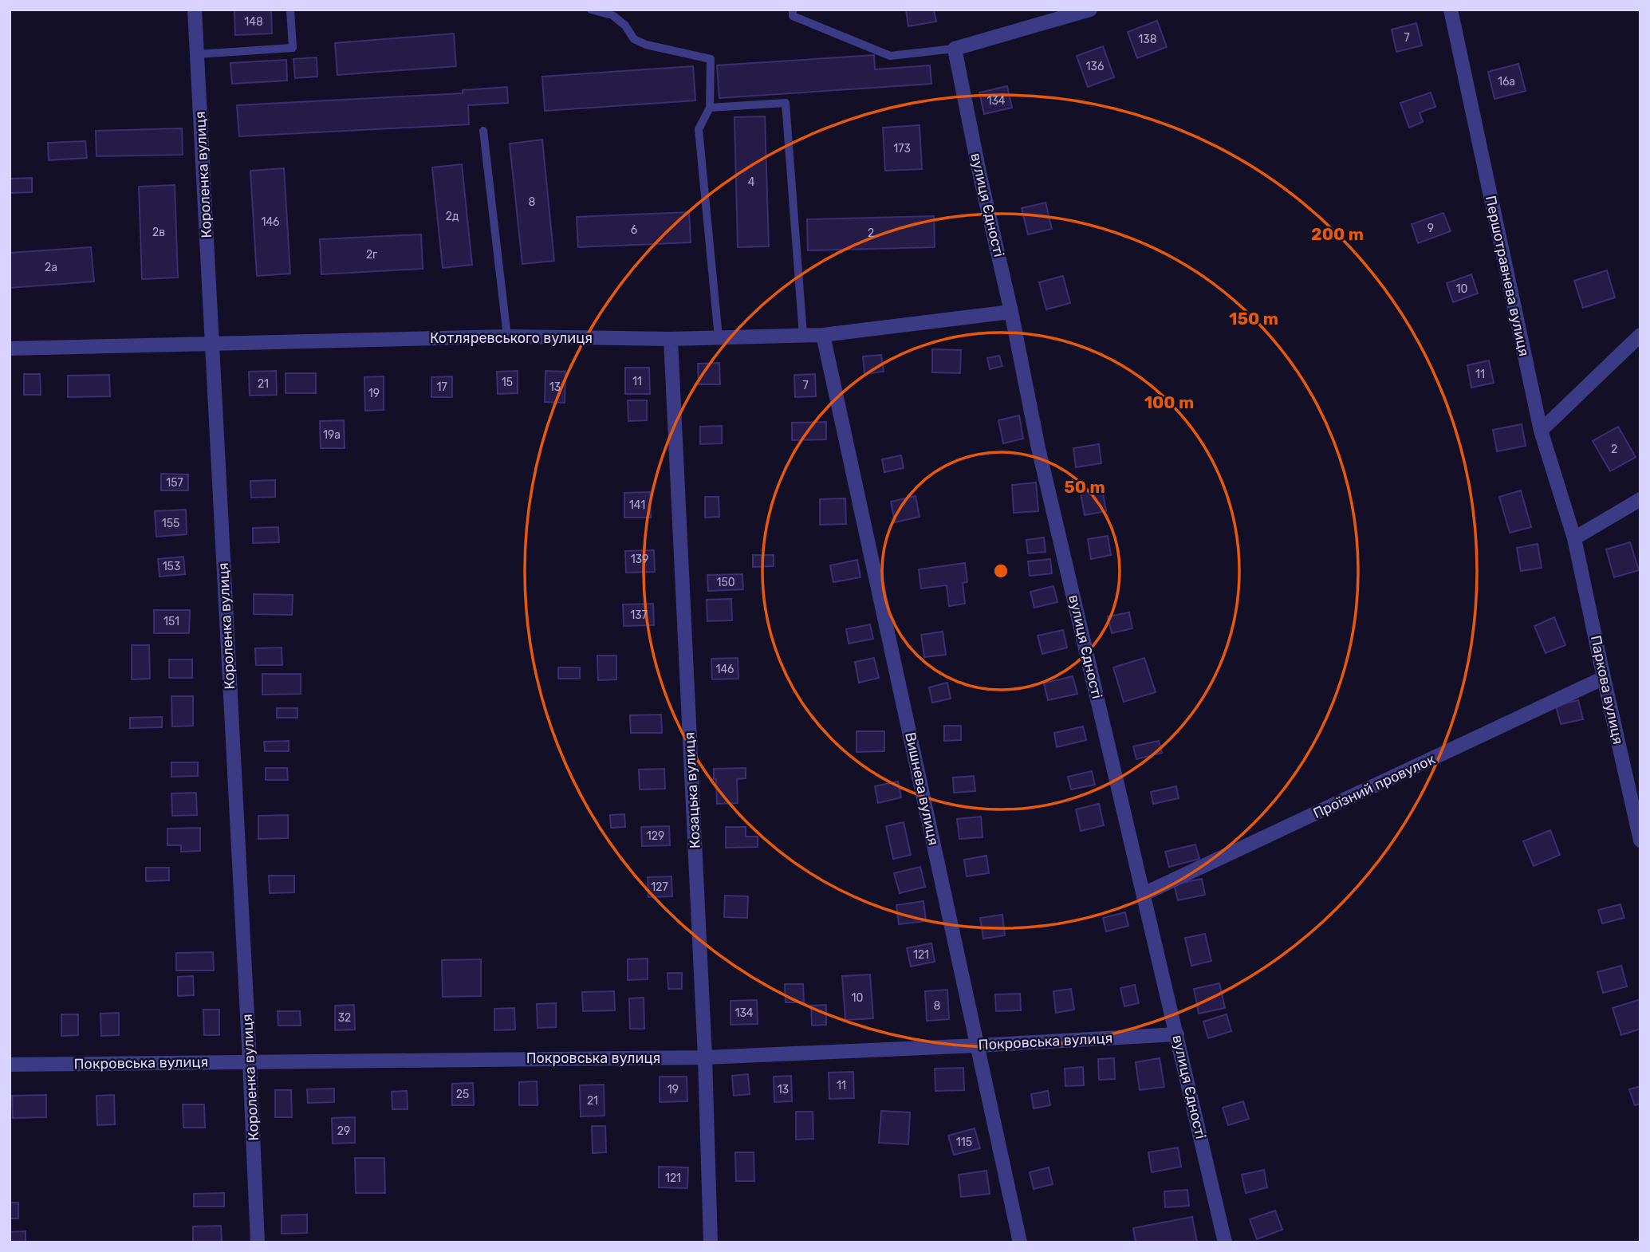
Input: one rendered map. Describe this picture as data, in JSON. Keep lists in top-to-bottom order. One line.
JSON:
{"streets":{"street":["Короленка вулиця","вулиця Єдності","Першотравнева вулиця","Котляревського вулиця","Паркова вулиця","Проїзний провулок","Вишнева вулиця","Козацька вулиця","Покровська вулиця"]},"crossings":[["Короленка вулиця","Котляревського вулиця"],["Короленка вулиця","Покровська вулиця"],["вулиця Єдності","Котляревського вулиця"],["вулиця Єдності","Проїзний провулок"],["вулиця Єдності","Покровська вулиця"],["Першотравнева вулиця","Паркова вулиця"],["Котляревського вулиця","Вишнева вулиця"],["Котляревського вулиця","Козацька вулиця"],["Паркова вулиця","Проїзний провулок"],["Вишнева вулиця","Покровська вулиця"],["Козацька вулиця","Покровська вулиця"]],"house_numbers":["148","7","138","136","16а","134","173","4","8","2д","146","9","6","2в","2","2г","2а","10","11","11","15","21","7","17","13","19","19а","2","157","141","155","139","153","150","137","151","146","129","127","121","10","8","134","32","11","19","13","25","21","29","115","121"],"rings":["200 m","150 m","100 m","50 m"]}
